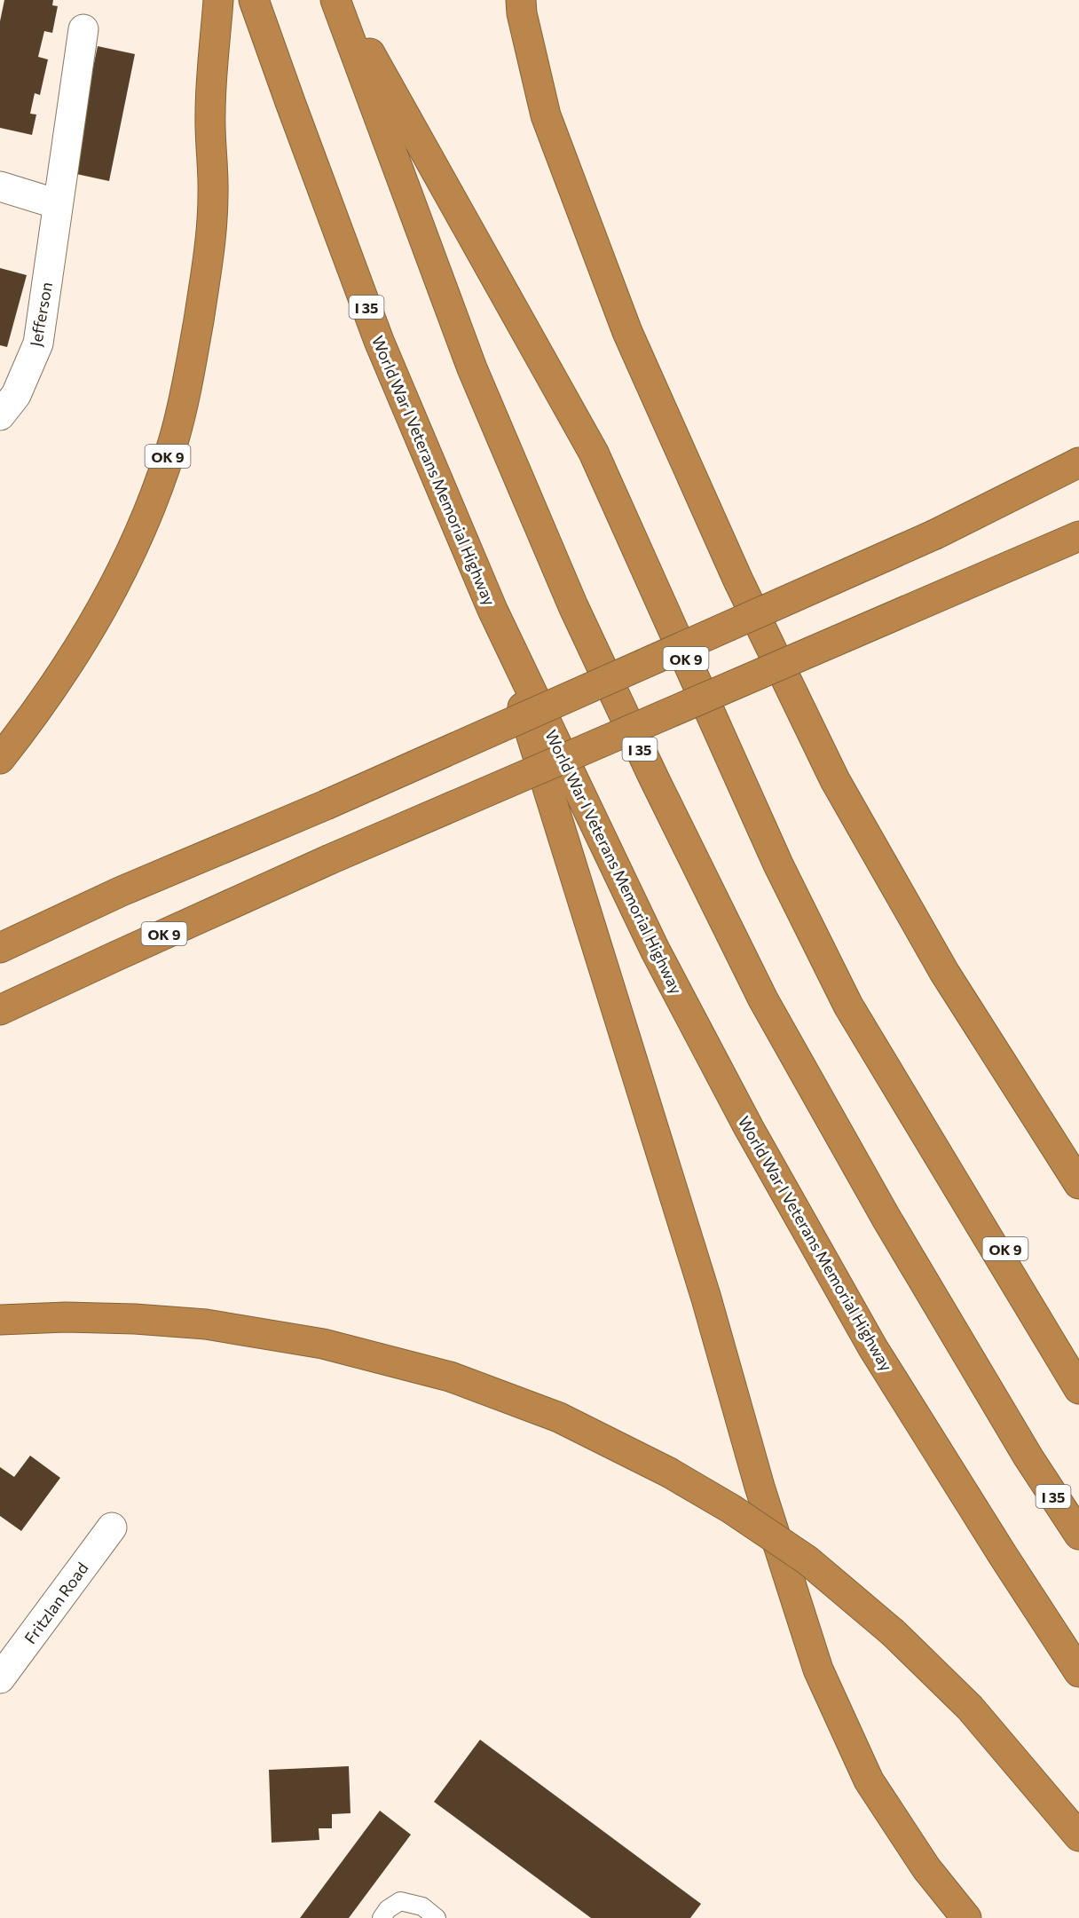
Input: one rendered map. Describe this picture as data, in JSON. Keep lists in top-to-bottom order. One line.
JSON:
{"streets":{"highway":["I 35","OK 9","World War I Veterans Memorial Highway"],"street":["Jefferson","Fritzlan Road"]}}
